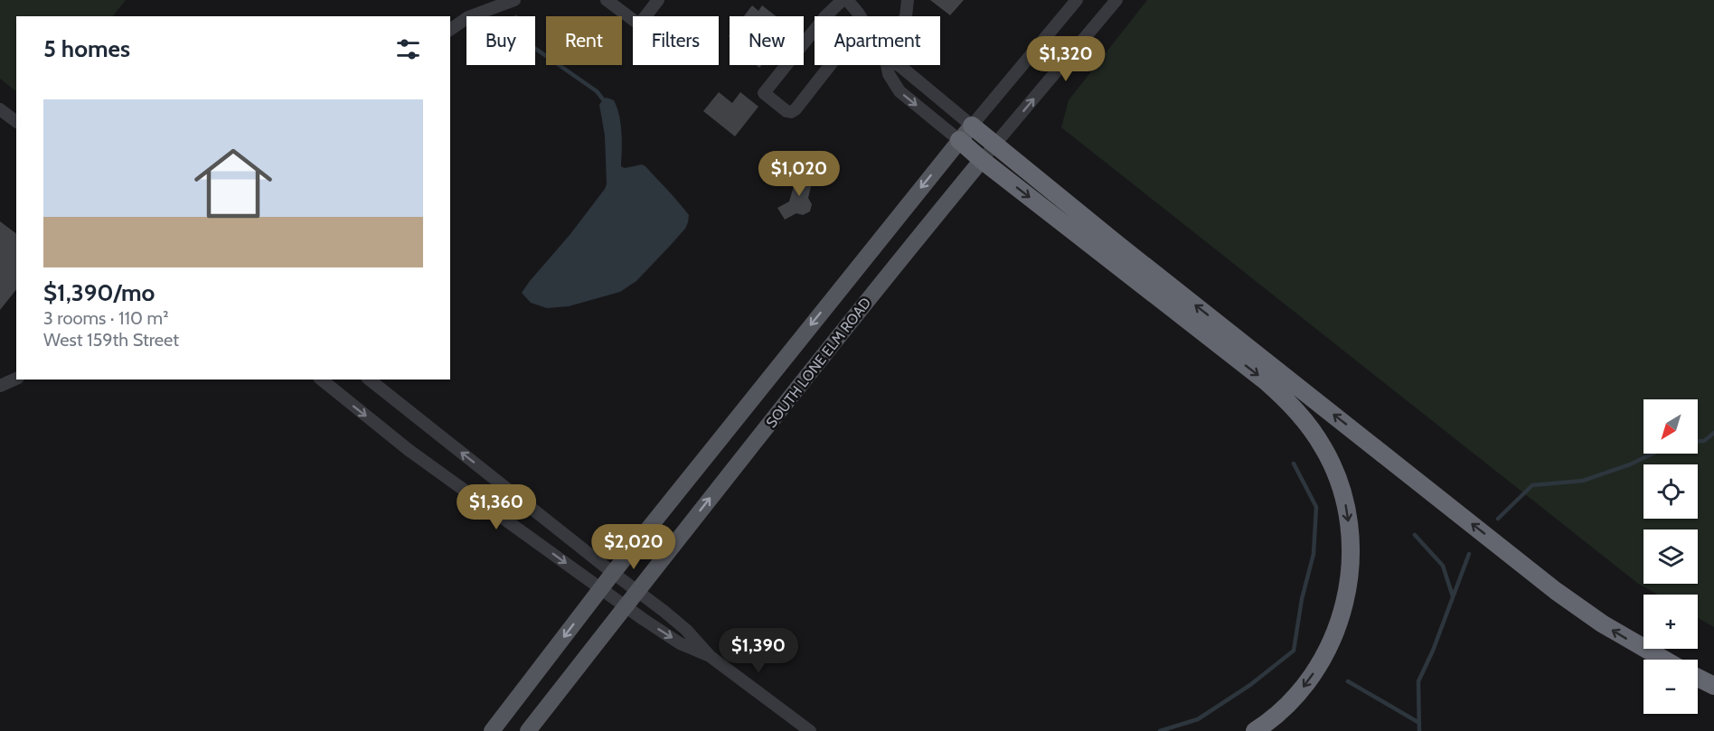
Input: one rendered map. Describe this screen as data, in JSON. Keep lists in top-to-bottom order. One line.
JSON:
{"streets":{"main road":["SOUTH LONE ELM ROAD"]},"north":"bottom left","page":{"chip":["Buy","Rent","Filters","New","Apartment"],"heading":"5 homes","price":["$1,320","$1,020","$1,360","$2,020","$1,390"],"list":[{"name":"$1,390/mo","note":"3 rooms · 110 m² · West 159th Street"}],"map_buttons":["+","−"]}}
